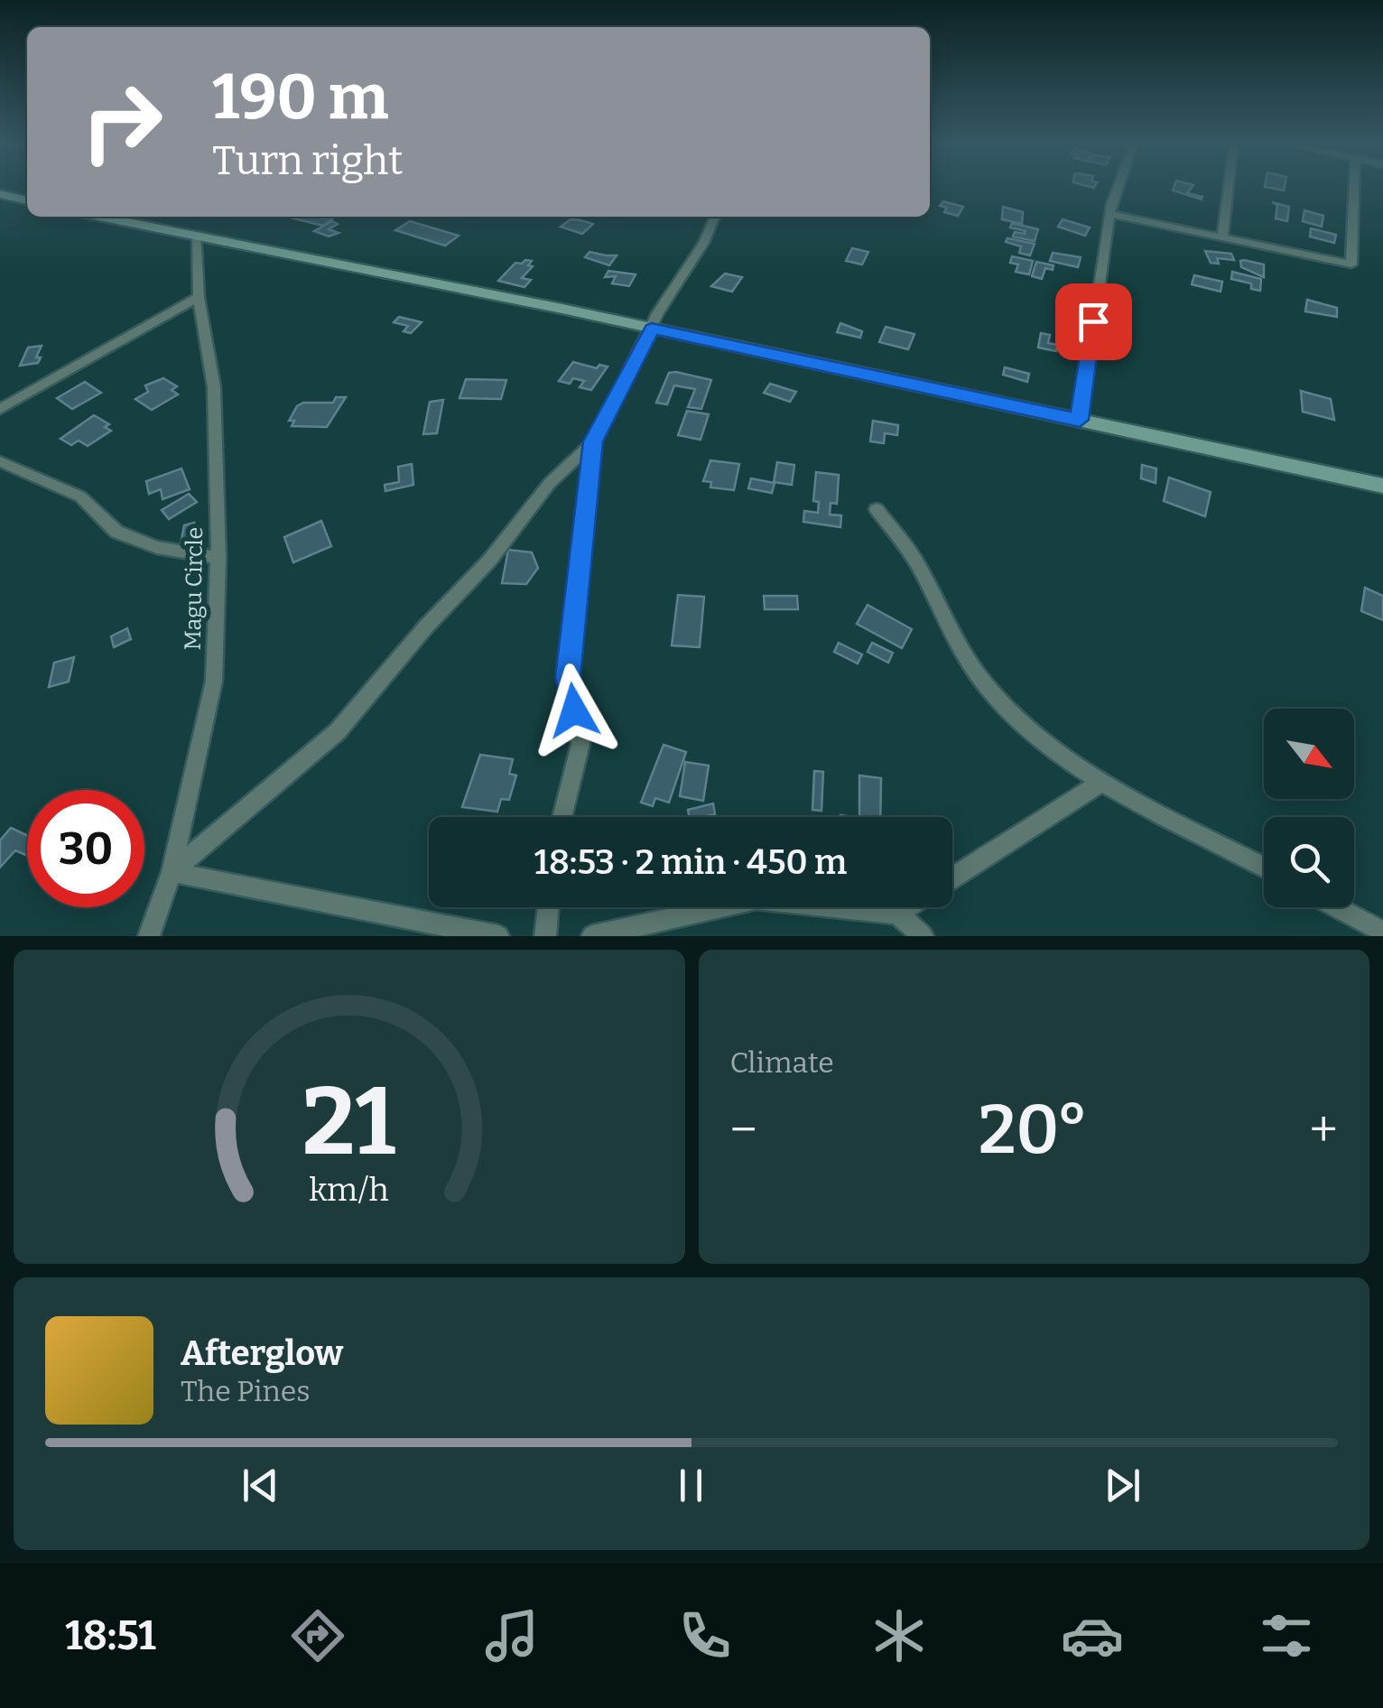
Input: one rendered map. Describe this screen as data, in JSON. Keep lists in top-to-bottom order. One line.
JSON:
{"streets":{"street":["Magu Circle"]},"north":"bottom right","page":{"turn":["190 m","Turn right"],"limit":"30","trip":"18:53 · 2 min · 450 m","tile":"Climate","heat":["−","20°","+"],"song":["Afterglow","The Pines"],"tabs":"18:51","gauge":["21","km/h"]}}
